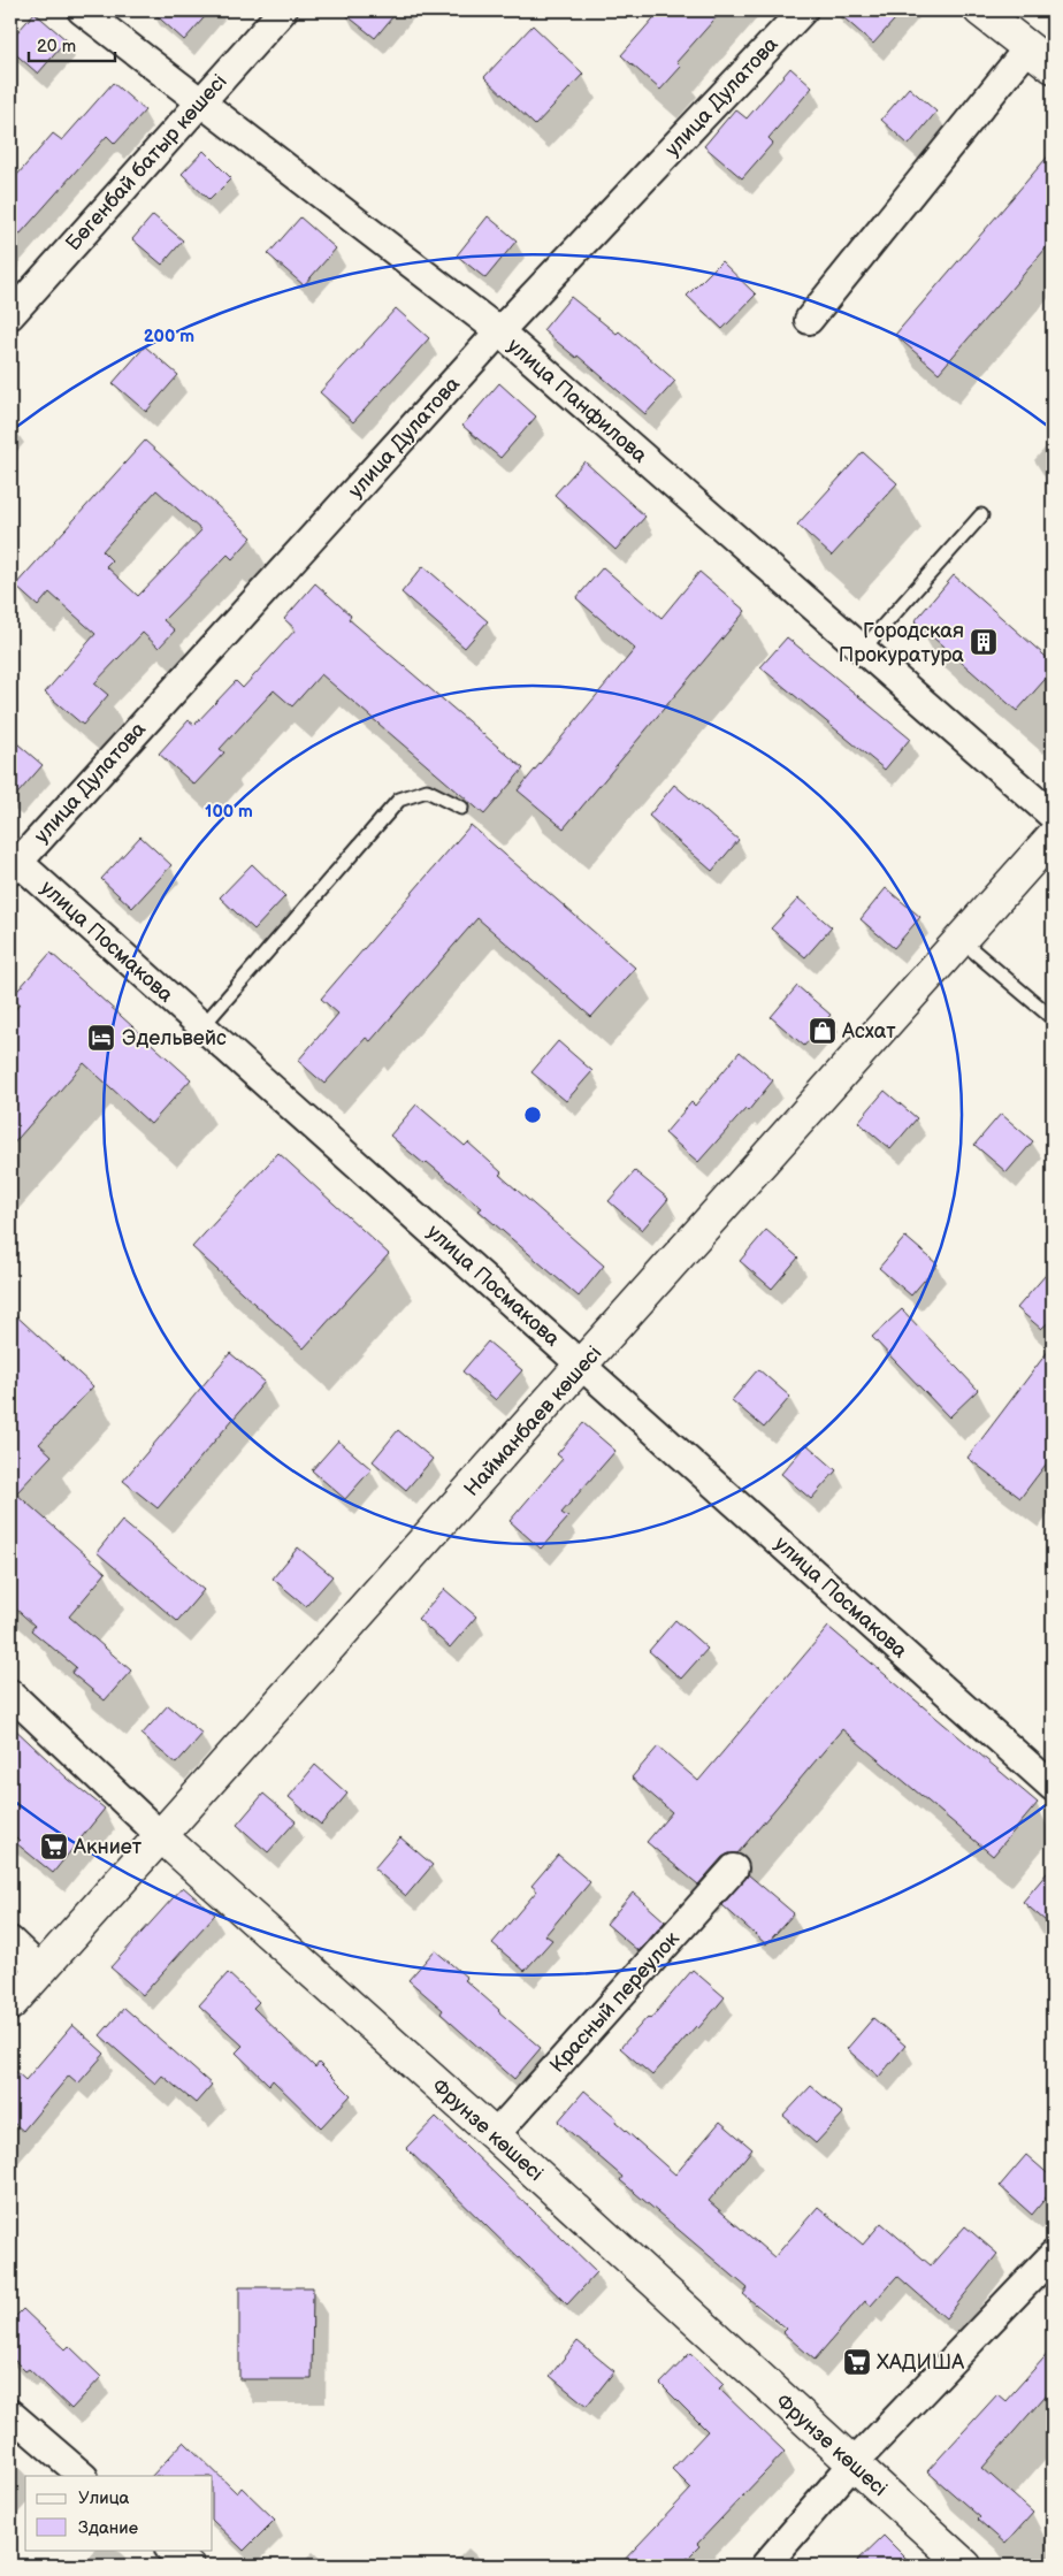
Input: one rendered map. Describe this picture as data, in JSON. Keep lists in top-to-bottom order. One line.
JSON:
{"streets":{"street":["улица Дулатова","Бөгенбай батыр көшесі","улица Панфилова","улица Посмакова","Найманбаев көшесі","Красный переулок","Фрунзе көшесі"]},"crossings":[["улица Дулатова","улица Панфилова"],["улица Дулатова","улица Посмакова"],["Бөгенбай батыр көшесі","улица Панфилова"],["улица Посмакова","Найманбаев көшесі"],["Найманбаев көшесі","Фрунзе көшесі"],["Красный переулок","Фрунзе көшесі"]],"places":{"building":["Городская Прокуратура"],"shop":["Асхат"],"hotel":["Эдельвейс"],"supermarket":["Акниет","ХАДИША"]},"legend":["Улица","Здание"],"scale_bar":"20 m","rings":["200 m","100 m"]}
